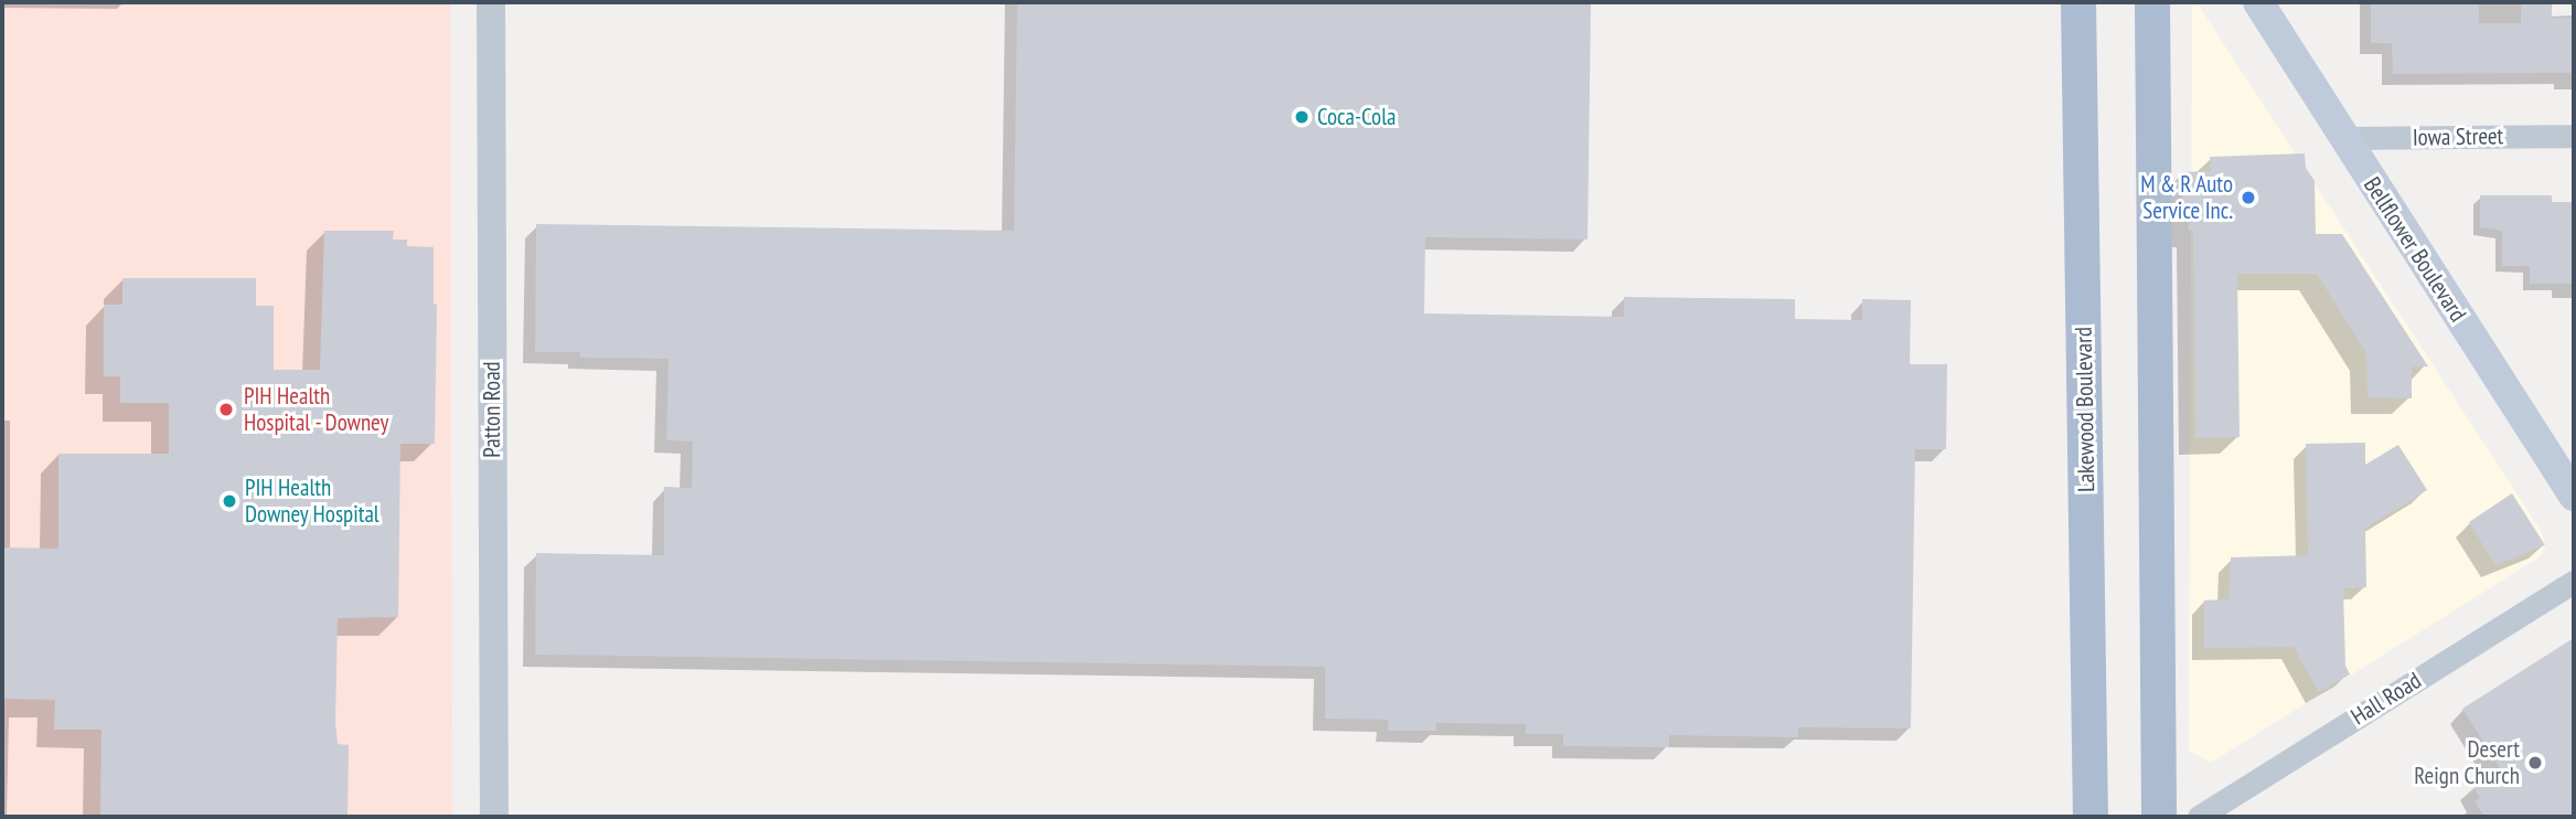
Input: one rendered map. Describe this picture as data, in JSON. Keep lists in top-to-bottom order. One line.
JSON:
{"streets":{"main road":["Bellflower Boulevard","Lakewood Boulevard"],"street":["Iowa Street","Patton Road","Hall Road"]},"crossings":[["Iowa Street","Bellflower Boulevard"]],"places":["Coca-Cola","M & R Auto Service Inc.","PIH Health Hospital - Downey","PIH Health Downey Hospital","Desert Reign Church"]}
